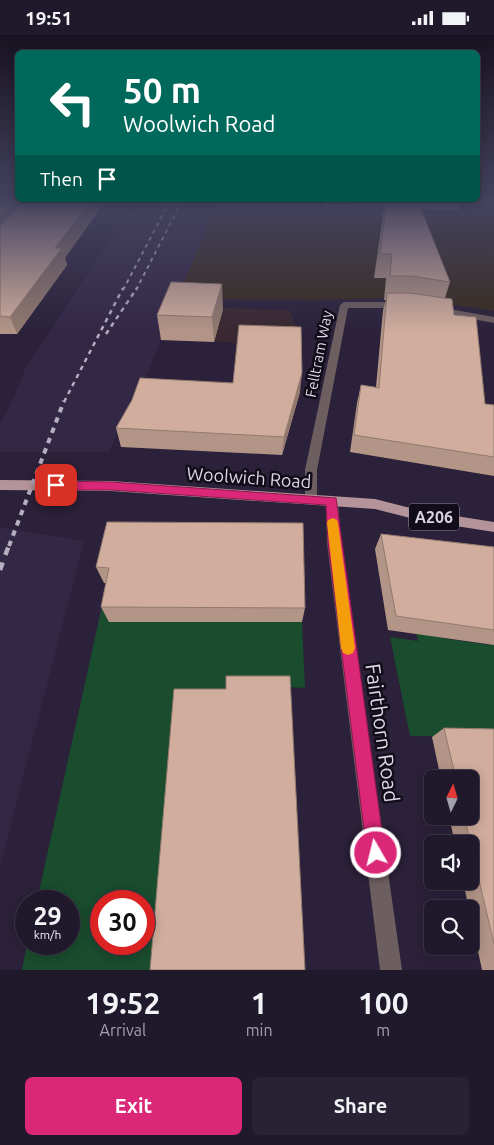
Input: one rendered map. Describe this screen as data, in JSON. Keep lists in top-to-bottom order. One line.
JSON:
{"streets":{"main road":["Woolwich Road","A206"],"street":["Felltram Way","Fairthorn Road"]},"crossings":[["Felltram Way","Woolwich Road"],["Woolwich Road","Fairthorn Road"]],"north":"top","page":{"status":"19:51","turn":["50 m","Woolwich Road"],"then":"Then","speed":"29 km/h","limit":"30","eta":["19:52","Arrival","1","min","100","m"],"buttons":["Exit","Share"]}}
